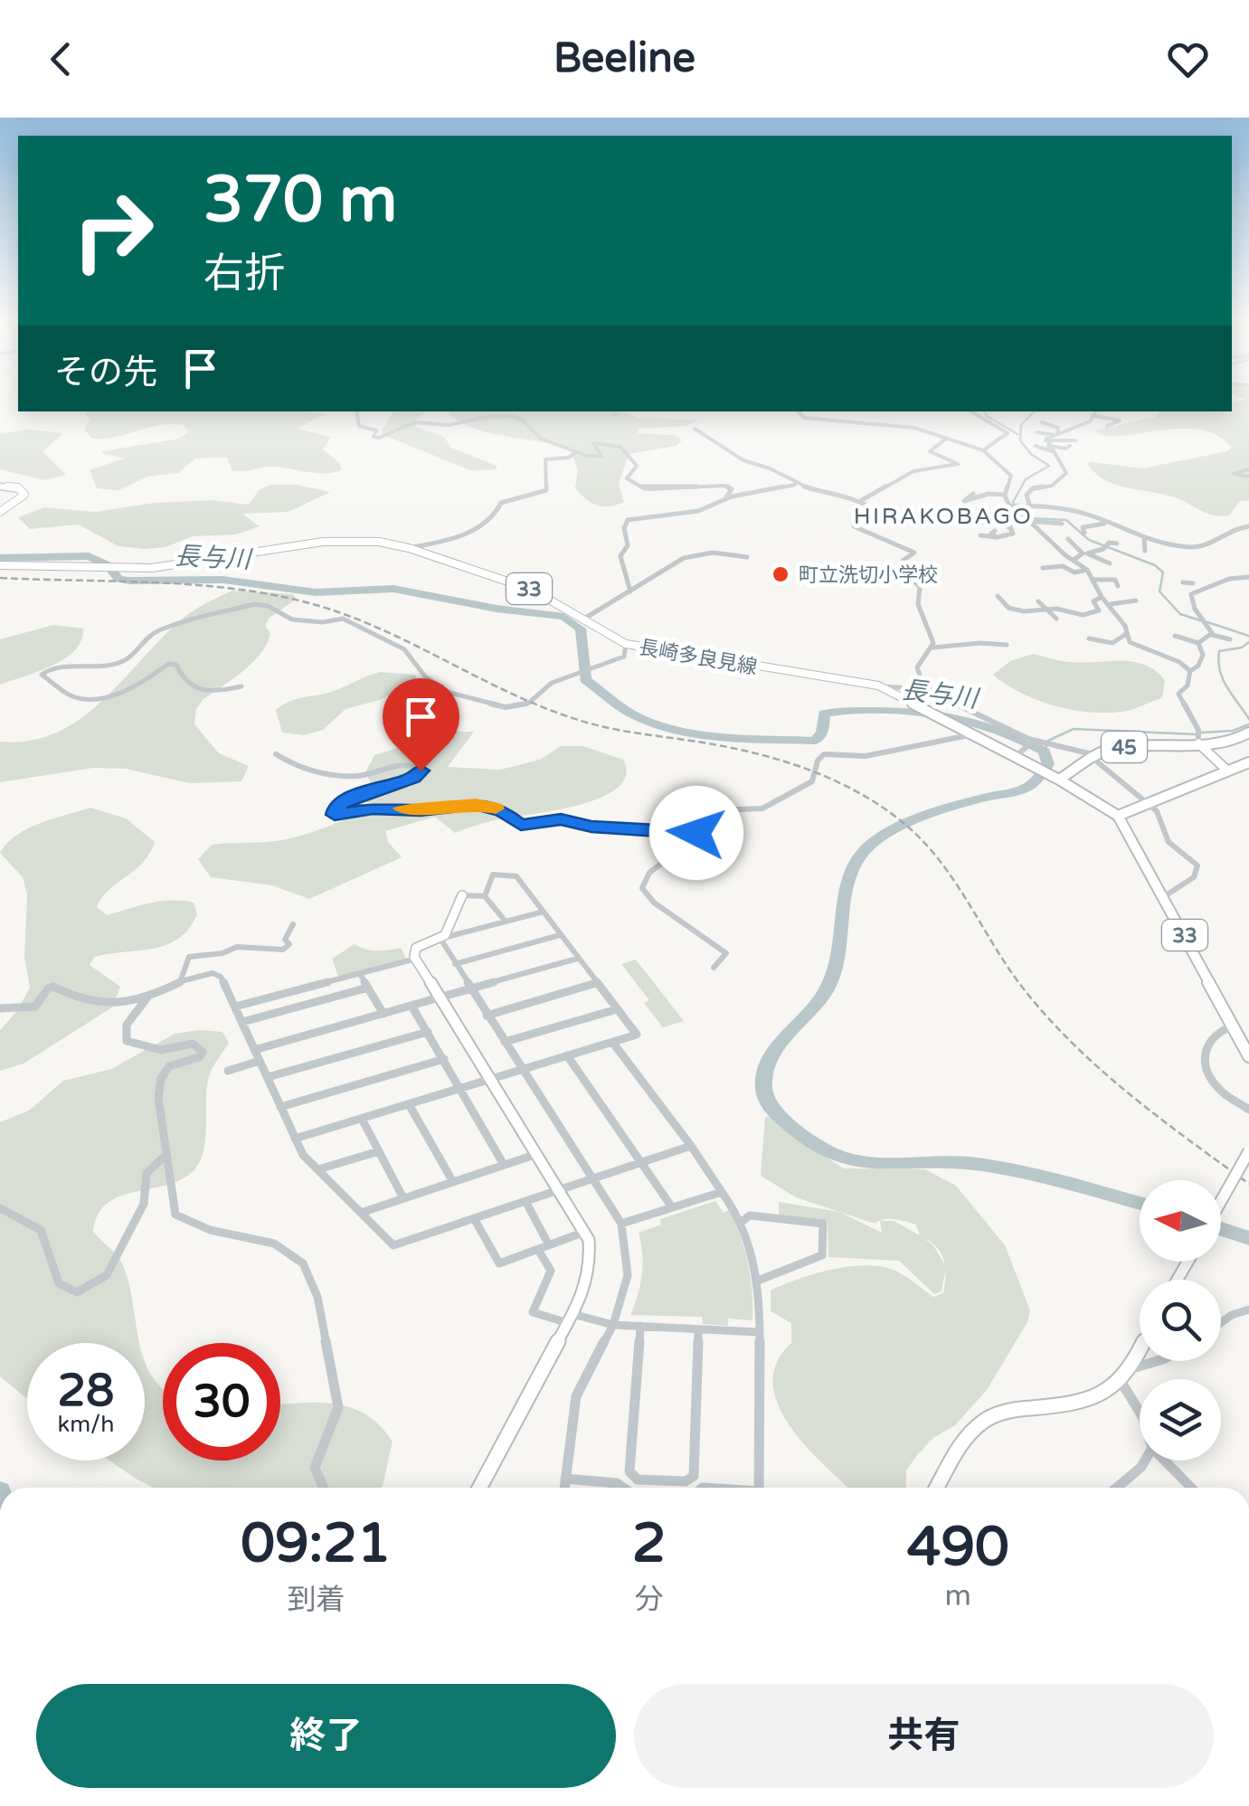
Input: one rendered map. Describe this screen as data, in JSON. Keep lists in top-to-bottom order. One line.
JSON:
{"streets":{"main road":["33","長崎多良見線","45"]},"crossings":[["33","長崎多良見線"],["33","45"]],"districts":["HIRAKOBAGO"],"water":["長与川"],"places":["町立洗切小学校"],"north":"left","page":{"header":"Beeline","turn":["370 m","右折"],"then":"その先","speed":"28 km/h","limit":"30","eta":["09:21","到着","2","分","490","m"],"buttons":["終了","共有"]}}
